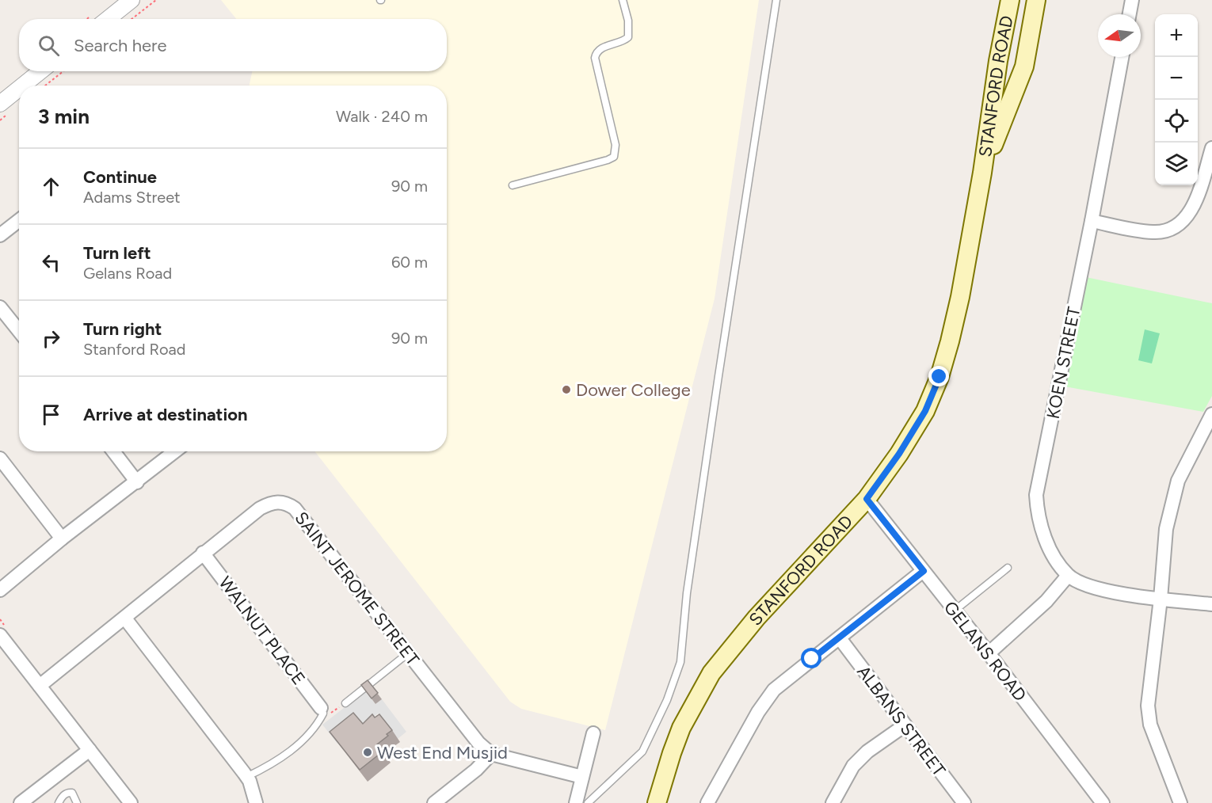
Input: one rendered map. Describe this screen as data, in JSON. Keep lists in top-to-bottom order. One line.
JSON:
{"streets":{"main road":["STANFORD ROAD"],"street":["KOEN STREET","SAINT JEROME STREET","WALNUT PLACE","GELANS ROAD","ALBANS STREET"]},"crossings":[["STANFORD ROAD","GELANS ROAD"],["SAINT JEROME STREET","WALNUT PLACE"]],"places":["Dower College","West End Musjid"],"north":"left","page":{"map_buttons":["+","−"],"search":"Search here","heading":["3 min","Walk · 240 m"],"list":[["Continue","Adams Street","90 m"],["Turn left","Gelans Road","60 m"],["Turn right","Stanford Road","90 m"],"Arrive at destination"]}}
